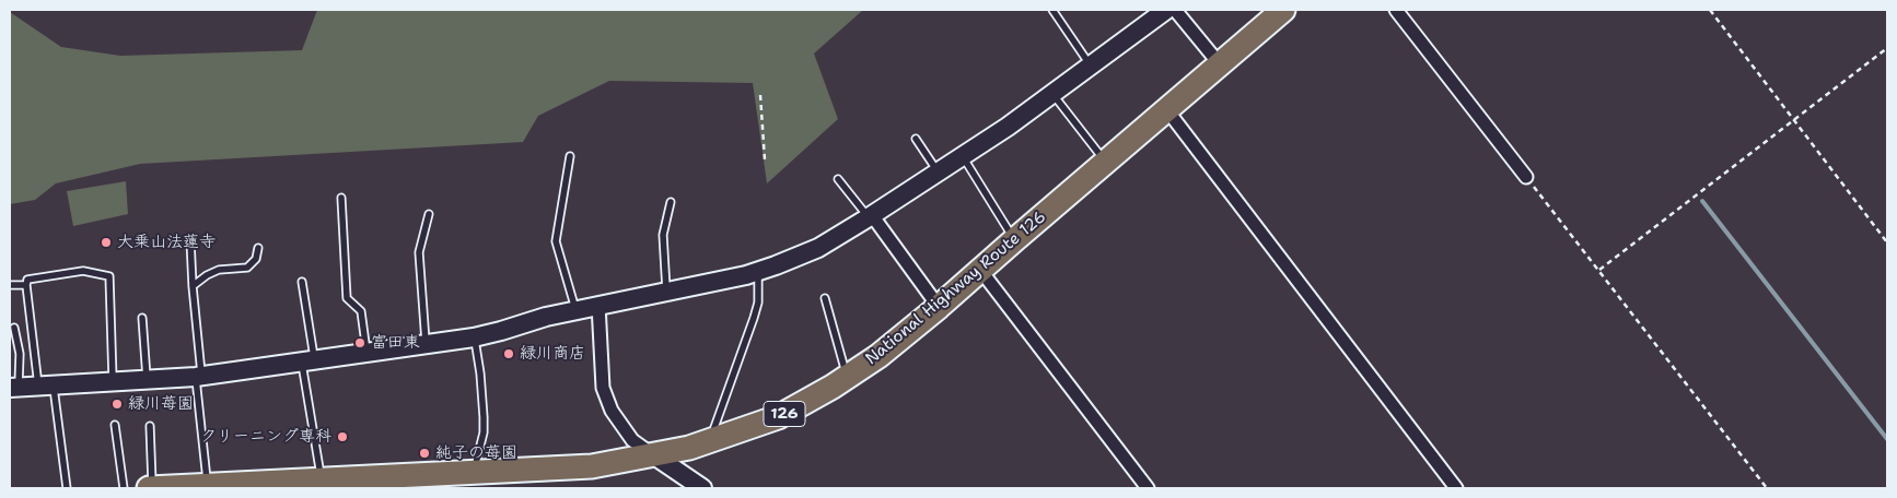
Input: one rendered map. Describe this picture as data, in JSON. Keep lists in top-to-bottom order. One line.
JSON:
{"streets":{"highway":["National Highway Route 126","126"]},"places":["大乗山法蓮寺","富田東","緑川商店","緑川苺園","クリーニング専科","純子の苺園"]}
